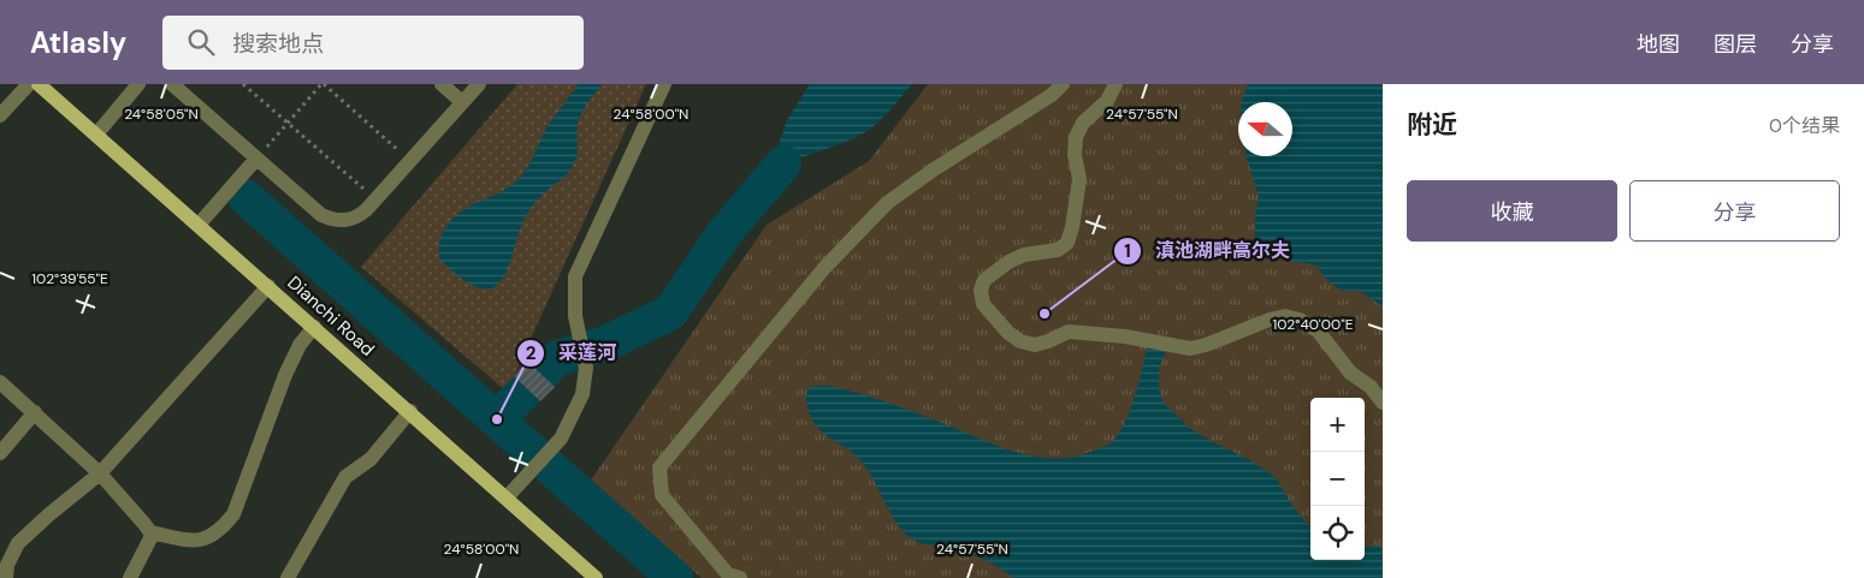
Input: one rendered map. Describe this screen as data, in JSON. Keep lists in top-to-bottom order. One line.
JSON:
{"streets":{"main road":["Dianchi Road"]},"places":["滇池湖畔高尔夫","采莲河"],"north":"left","page":{"header":"Atlasly","search":"搜索地点","nav":["地图","图层","分享"],"heading":["附近","0个结果"],"buttons":["收藏","分享"],"map_buttons":["+","−"]},"coordinates":["24°58'05\"N","24°58'00\"N","24°57'55\"N","102°39'55\"E","102°40'00\"E"]}
